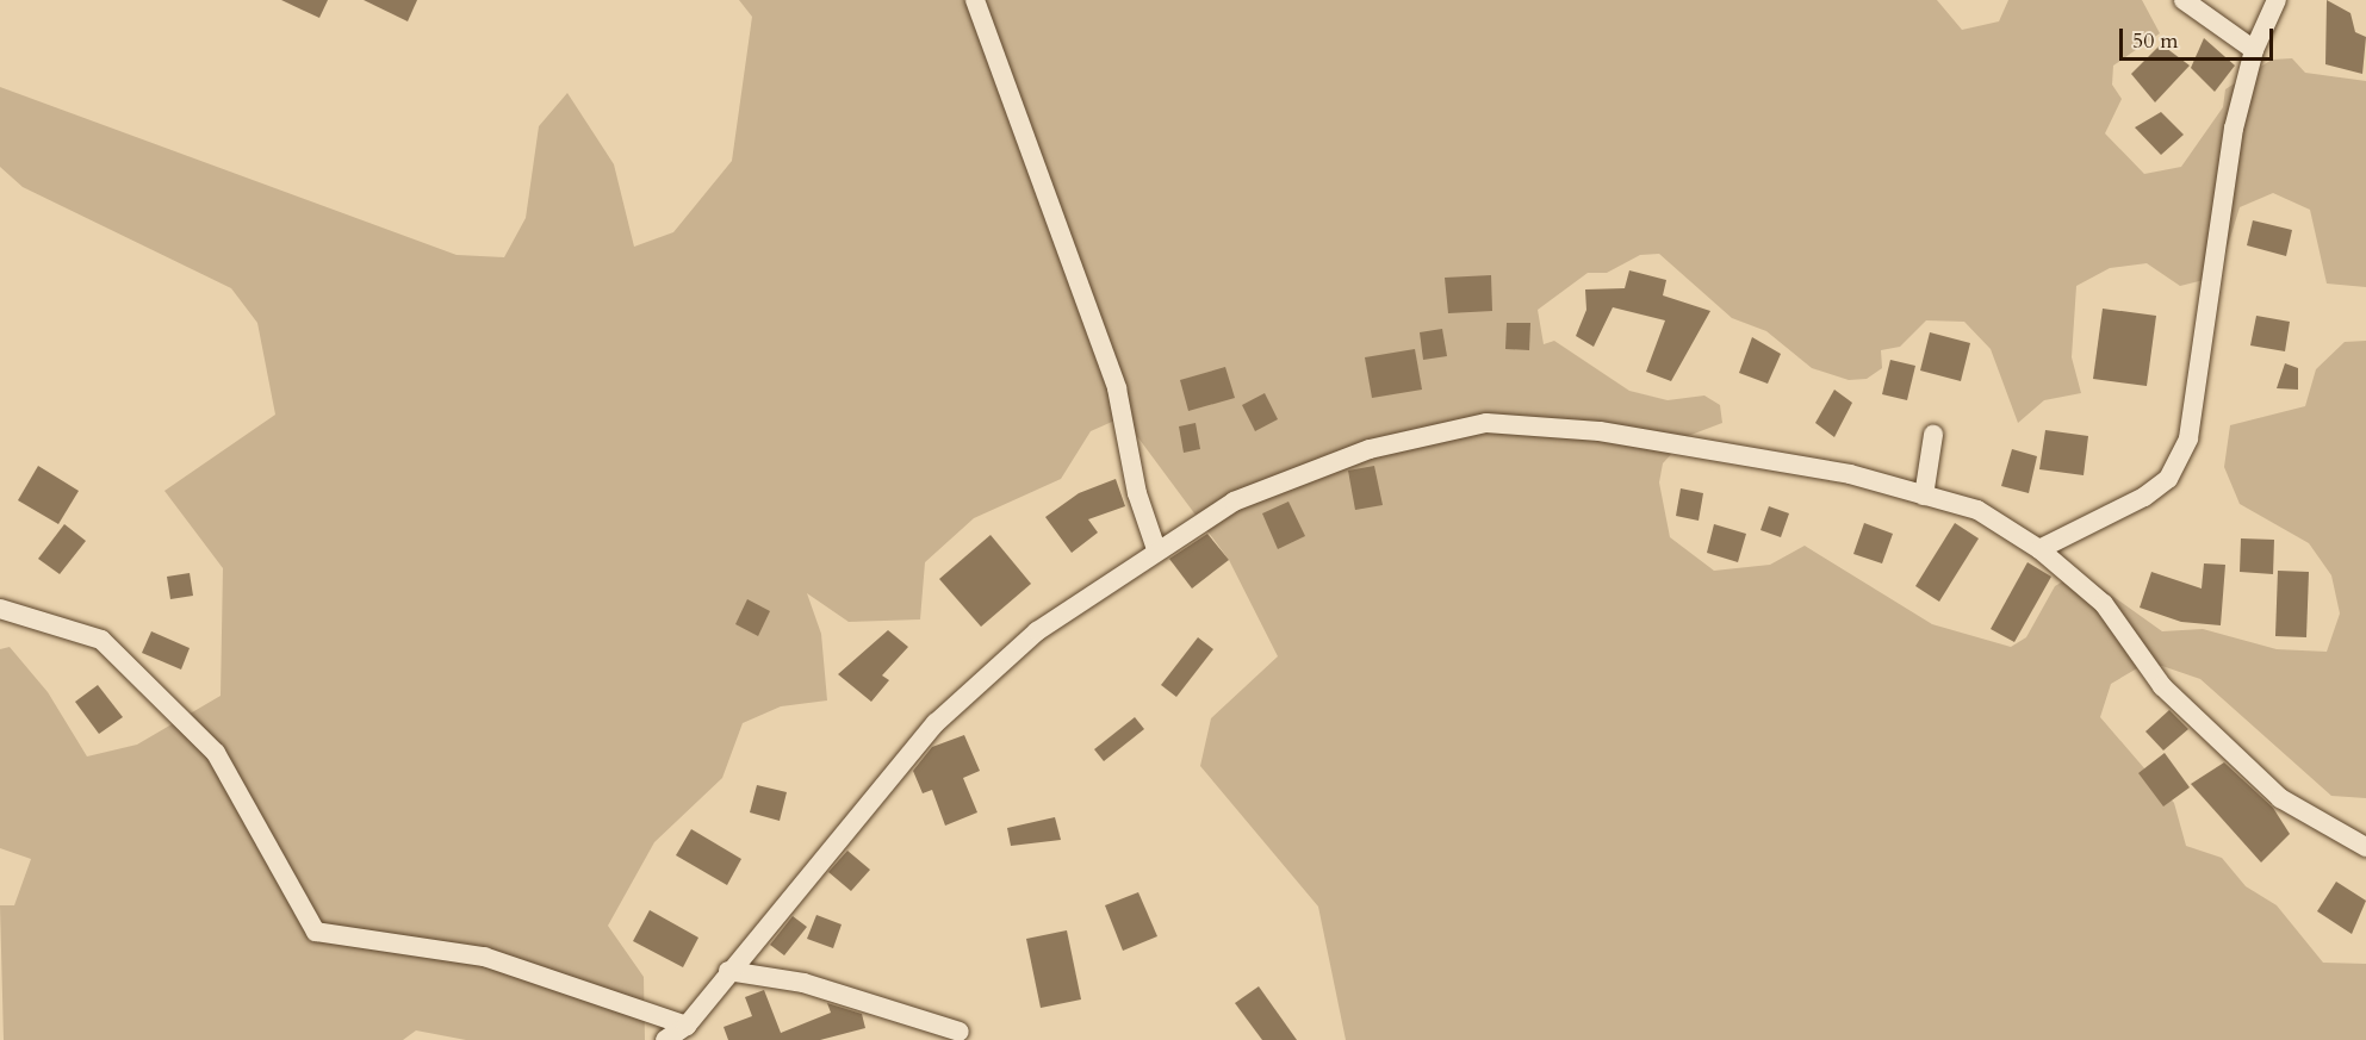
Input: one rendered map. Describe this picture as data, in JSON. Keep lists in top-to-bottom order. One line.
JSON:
{"scale_bar":"50 m"}
